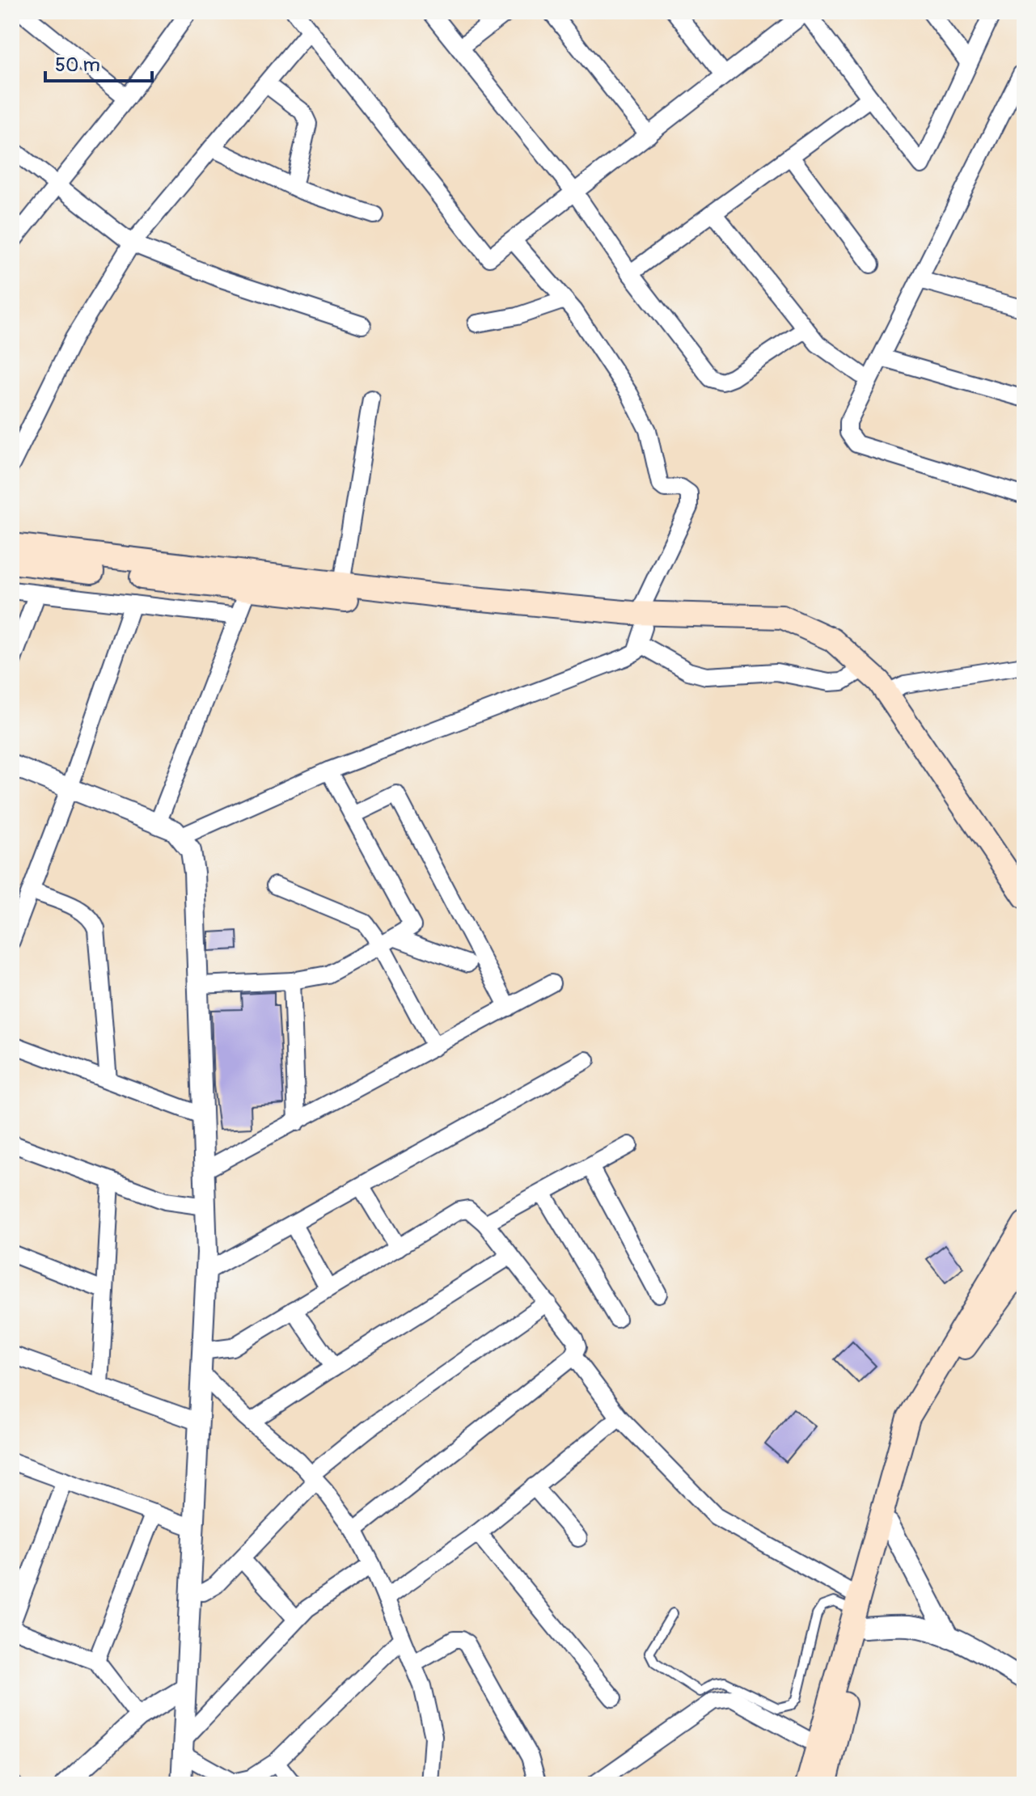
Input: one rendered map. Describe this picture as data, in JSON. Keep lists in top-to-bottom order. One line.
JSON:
{"scale_bar":"50 m"}
